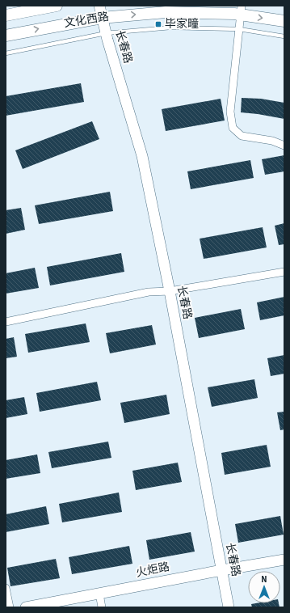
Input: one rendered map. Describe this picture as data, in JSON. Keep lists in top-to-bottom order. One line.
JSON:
{"streets":{"main road":["文化西路"],"street":["长春路","火炬路"]},"crossings":[["文化西路","长春路"],["长春路","火炬路"]],"one_way":["文化西路"],"places":{"transit":["毕家疃"]},"north":"top"}
